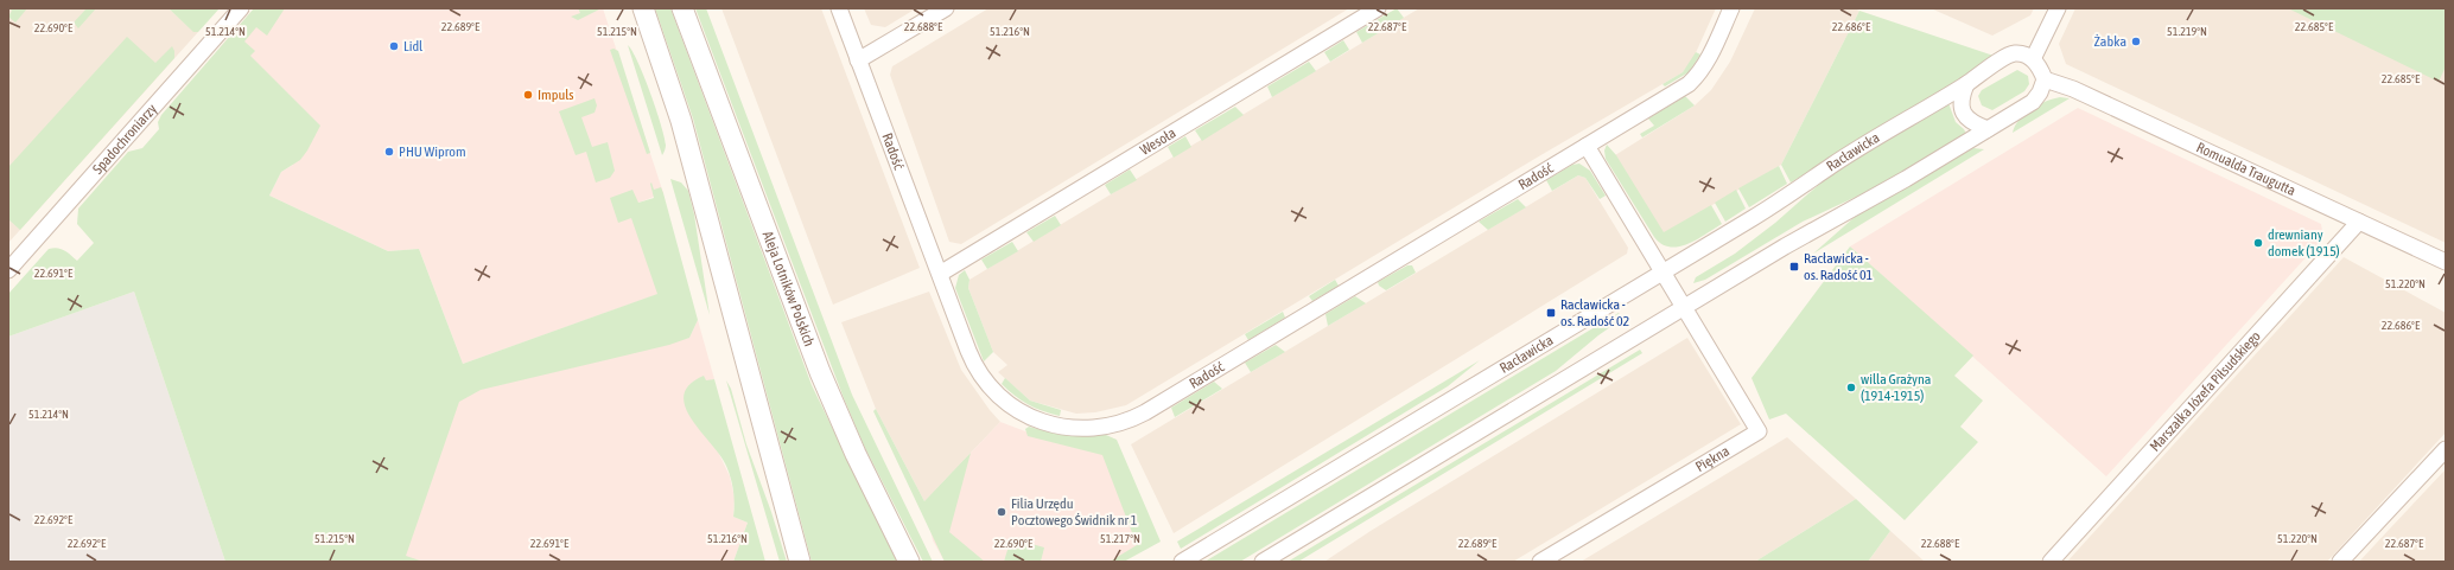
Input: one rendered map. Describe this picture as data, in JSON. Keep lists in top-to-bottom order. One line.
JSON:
{"streets":{"street":["Spadochroniarzy","Wesoła","Radość","Racławicka","Romualda Traugutta","Aleja Lotników Polskich","Marszałka Józefa Piłsudskiego","Piękna"]},"crossings":[["Wesoła","Radość"],["Racławicka","Romualda Traugutta"],["Romualda Traugutta","Marszałka Józefa Piłsudskiego"]],"places":{"other":["Żabka","Lidl","Impuls","PHU Wiprom","drewniany domek (1915)","willa Grażyna (1914-1915)","Filia Urzędu Pocztowego Świdnik nr 1"],"transit":["Racławicka - os. Radość 01","Racławicka - os. Radość 02"]},"coordinates":["22.688°E","22.685°E","22.689°E","22.687°E","22.686°E","22.690°E","51.214°N","51.215°N","51.216°N","51.219°N","22.691°E","51.220°N","22.692°E","51.217°N"]}
